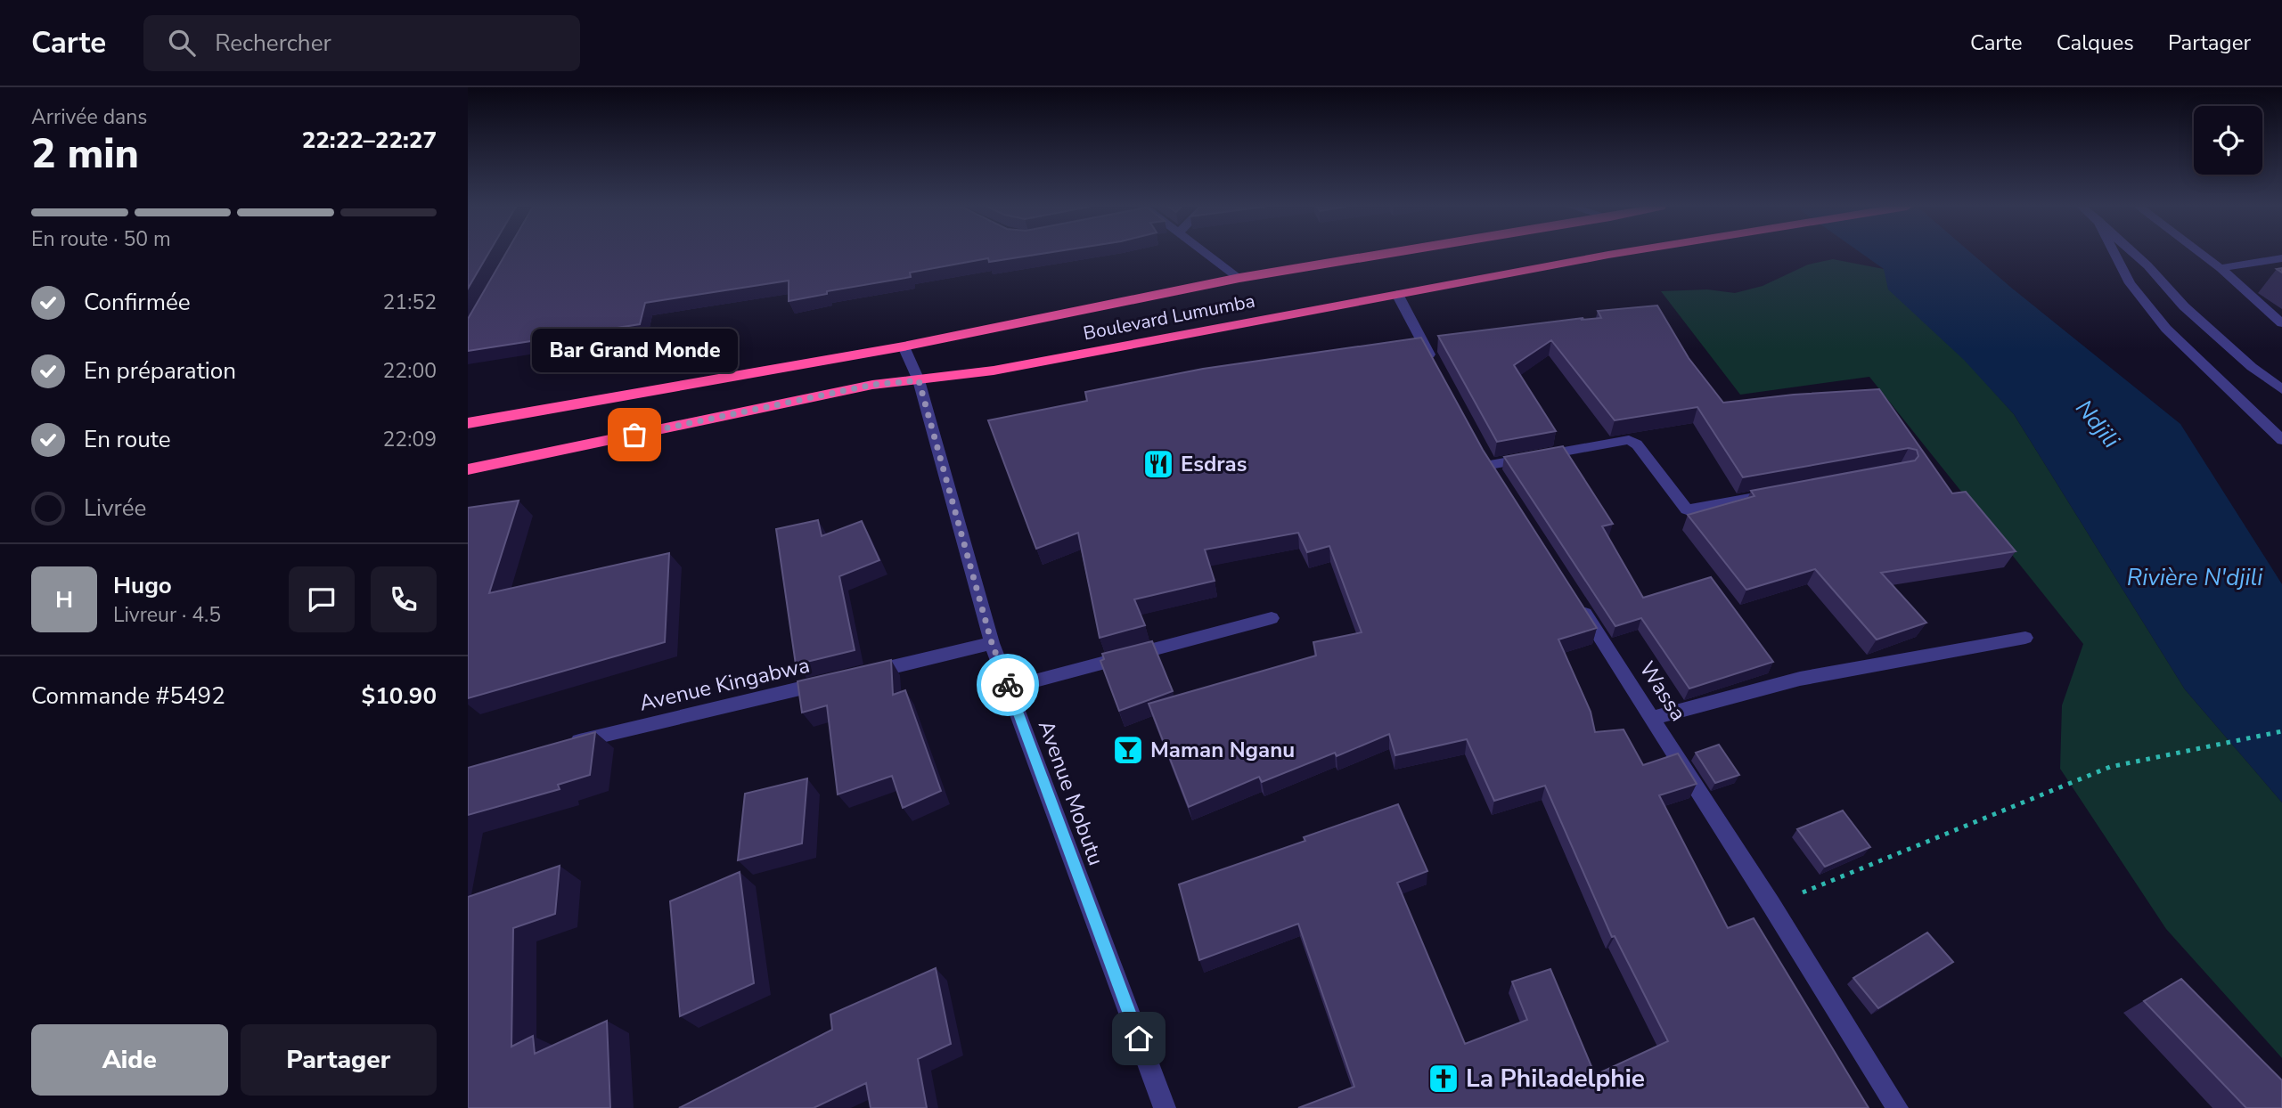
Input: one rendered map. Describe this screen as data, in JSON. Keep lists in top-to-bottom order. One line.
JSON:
{"streets":{"highway":["Boulevard Lumumba"],"street":["Avenue Kingabwa","Wassa","Avenue Mobutu"]},"crossings":[["Boulevard Lumumba","Avenue Mobutu"]],"water":["Ndjili","Rivière N'djili"],"places":{"other":["Bar Grand Monde"],"restaurant":["Esdras"],"bar":["Maman Nganu"],"church":["La Philadelphie"]},"page":{"header":"Carte","search":"Rechercher","nav":["Carte","Calques","Partager"],"heading":["2 min","Arrivée dans","22:22–22:27"],"panel":["Hugo","Livreur · 4.5","Commande #5492","$10.90"],"bar":"En route · 50 m","list":[["Confirmée","21:52"],["En préparation","22:00"],["En route","22:09"],"Livrée"],"bubble":"Bar Grand Monde","round":"H","buttons":["Aide","Partager"]}}
